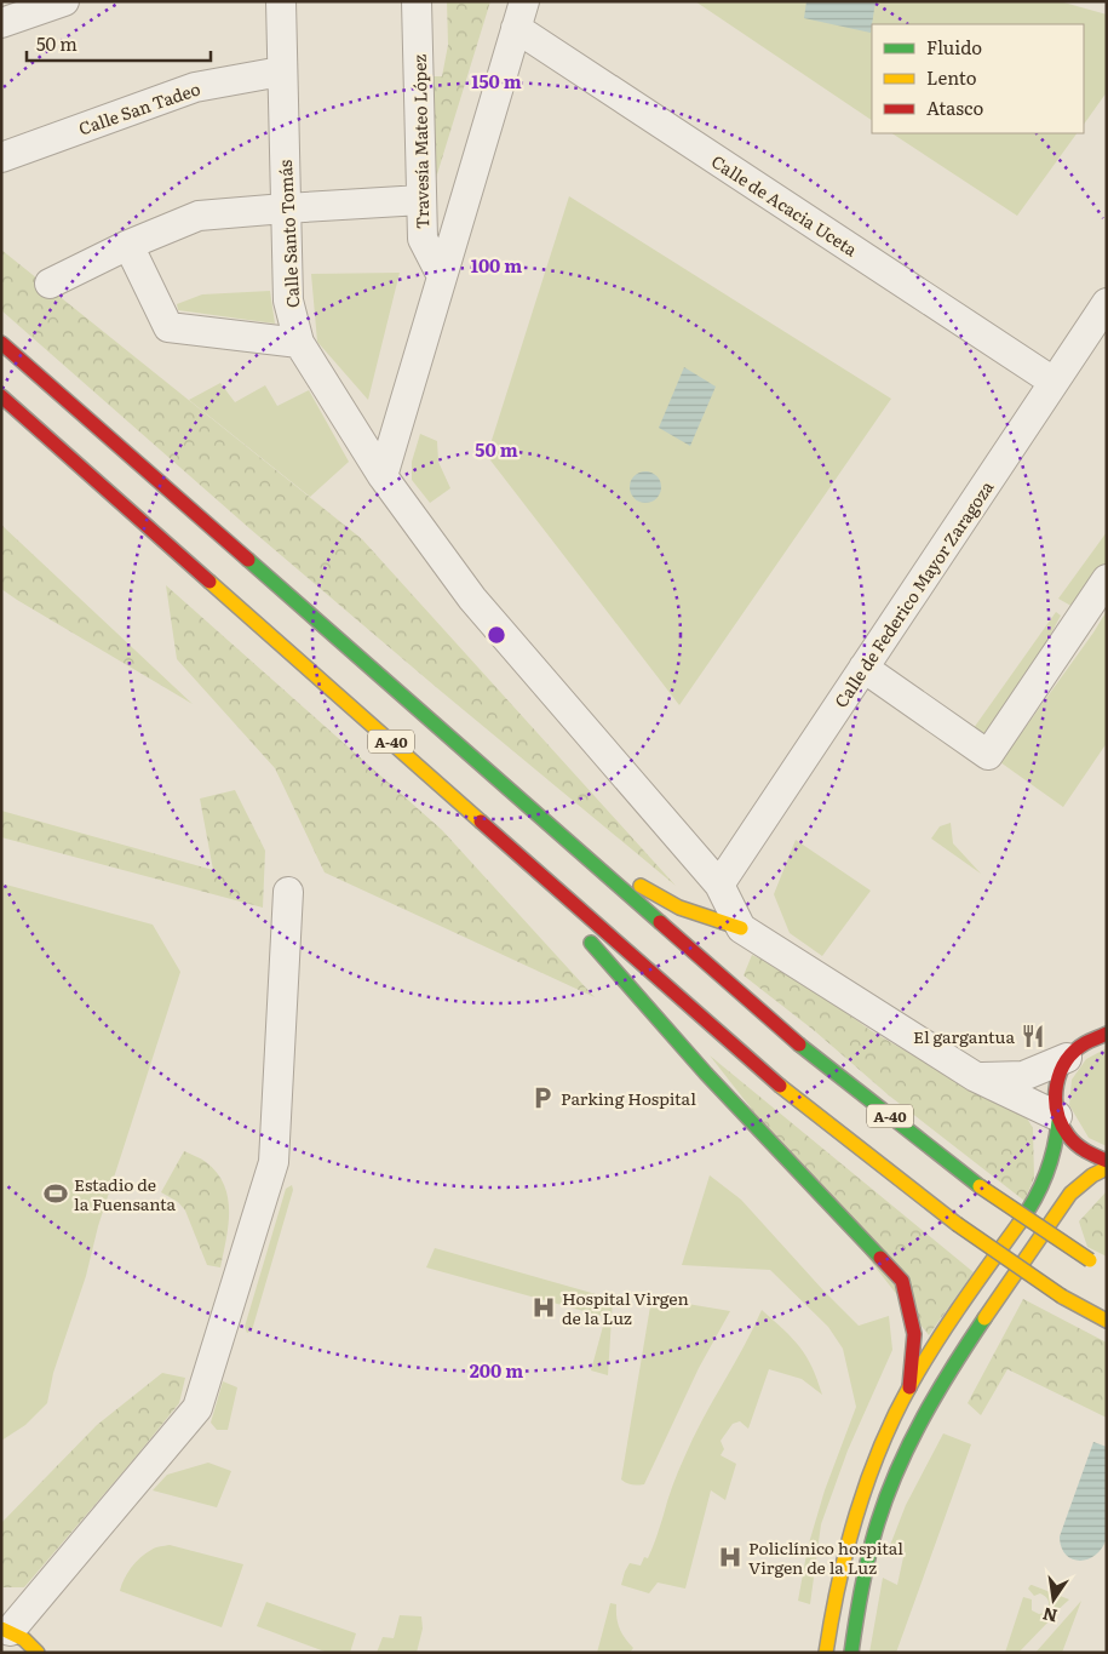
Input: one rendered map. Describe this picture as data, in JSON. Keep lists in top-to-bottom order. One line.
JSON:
{"streets":{"main road":["A-40"],"street":["Calle San Tadeo","Travesía Mateo López","Calle de Acacia Uceta","Calle Santo Tomás","Calle de Federico Mayor Zaragoza"]},"crossings":[["Calle San Tadeo","Calle Santo Tomás"],["Calle de Acacia Uceta","Calle de Federico Mayor Zaragoza"],["Calle Santo Tomás","Calle de Federico Mayor Zaragoza"]],"places":{"restaurant":["El gargantua"],"parking":["Parking Hospital"],"sports":["Estadio de la Fuensanta"],"hospital":["Hospital Virgen de la Luz","Policlínico hospital Virgen de la Luz"]},"legend":["Fluido","Lento","Atasco"],"scale_bar":"50 m","north":"bottom","rings":["150 m","100 m","50 m","200 m"]}
